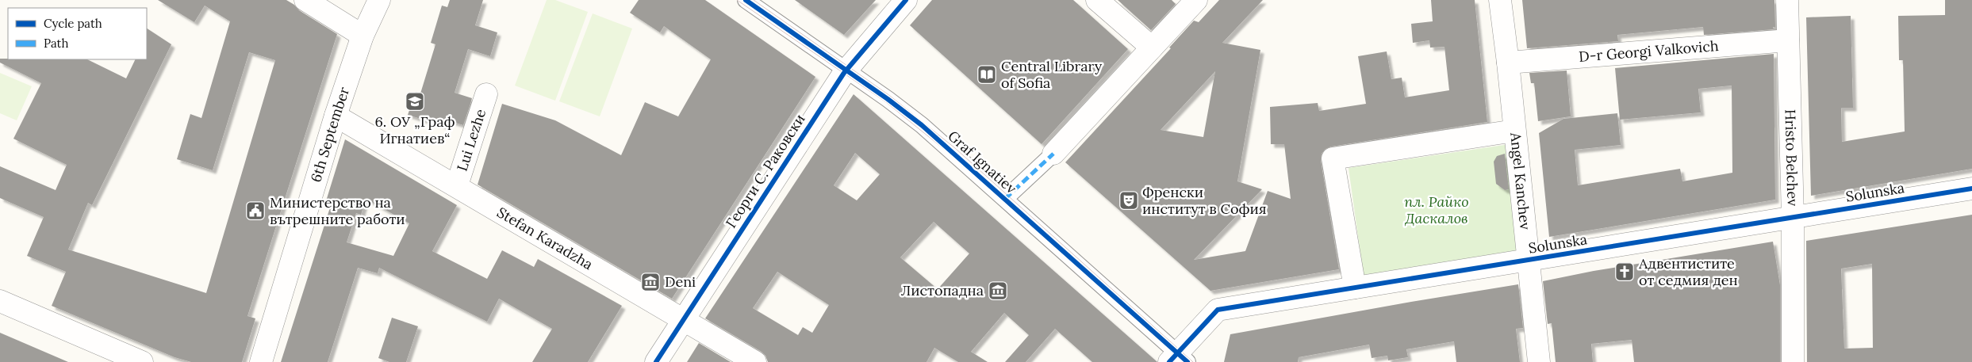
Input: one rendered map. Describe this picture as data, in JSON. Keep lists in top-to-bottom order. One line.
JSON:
{"streets":{"street":["D-r Georgi Valkovich","6th September","Lui Lezhe","Hristo Belchev","Graf Ignatiev","Георги С. Раковски","Angel Kanchev","Solunska","Stefan Karadzha"]},"crossings":[["D-r Georgi Valkovich","Hristo Belchev"],["D-r Georgi Valkovich","Angel Kanchev"],["6th September","Stefan Karadzha"],["Lui Lezhe","Stefan Karadzha"],["Hristo Belchev","Solunska"],["Graf Ignatiev","Георги С. Раковски"],["Graf Ignatiev","Solunska"],["Георги С. Раковски","Stefan Karadzha"],["Angel Kanchev","Solunska"]],"parks":["пл. Райко Даскалов"],"places":{"library":["Central Library of Sofia"],"school or university":["6. ОУ „Граф Игнатиев“"],"theatre":["Френски институт в София"],"public building":["Министерство на вътрешните работи"],"church":["Адвентистите от седмия ден"],"museum":["Deni","Листопадна"]},"legend":["Cycle path","Path"]}
